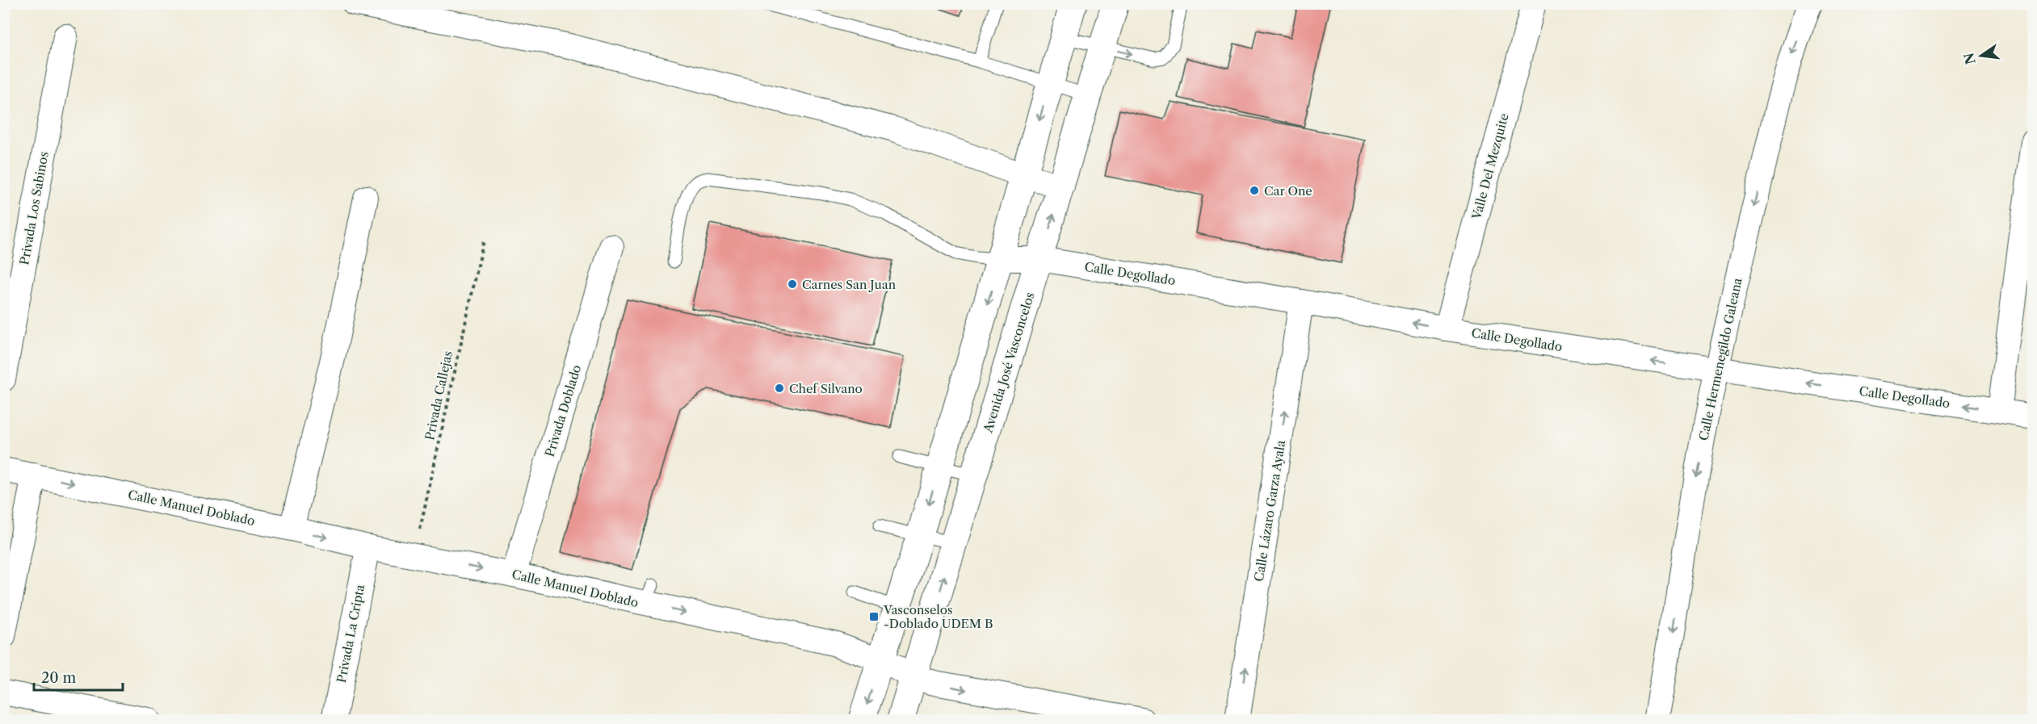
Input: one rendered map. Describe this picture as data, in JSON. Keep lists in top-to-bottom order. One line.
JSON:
{"streets":{"main road":["Avenida José Vasconcelos"],"street":["Valle Del Mezquite","Privada Los Sabinos","Calle Degollado","Calle Hermenegildo Galeana","Privada Doblado","Calle Manuel Doblado","Calle Lázaro Garza Ayala","Privada La Cripta"],"path":["Privada Callejas"]},"crossings":[["Valle Del Mezquite","Calle Degollado"],["Calle Degollado","Calle Hermenegildo Galeana"],["Calle Degollado","Avenida José Vasconcelos"],["Calle Degollado","Calle Lázaro Garza Ayala"],["Avenida José Vasconcelos","Calle Manuel Doblado"],["Privada Callejas","Calle Manuel Doblado"],["Privada Doblado","Calle Manuel Doblado"],["Calle Manuel Doblado","Privada La Cripta"]],"one_way":["Calle Degollado","Calle Hermenegildo Galeana","Calle Manuel Doblado","Calle Lázaro Garza Ayala"],"places":{"other":["Car One","Carnes San Juan","Chef Silvano"],"transit":["Vasconselos -Doblado UDEM B"]},"scale_bar":"20 m","north":"left"}
